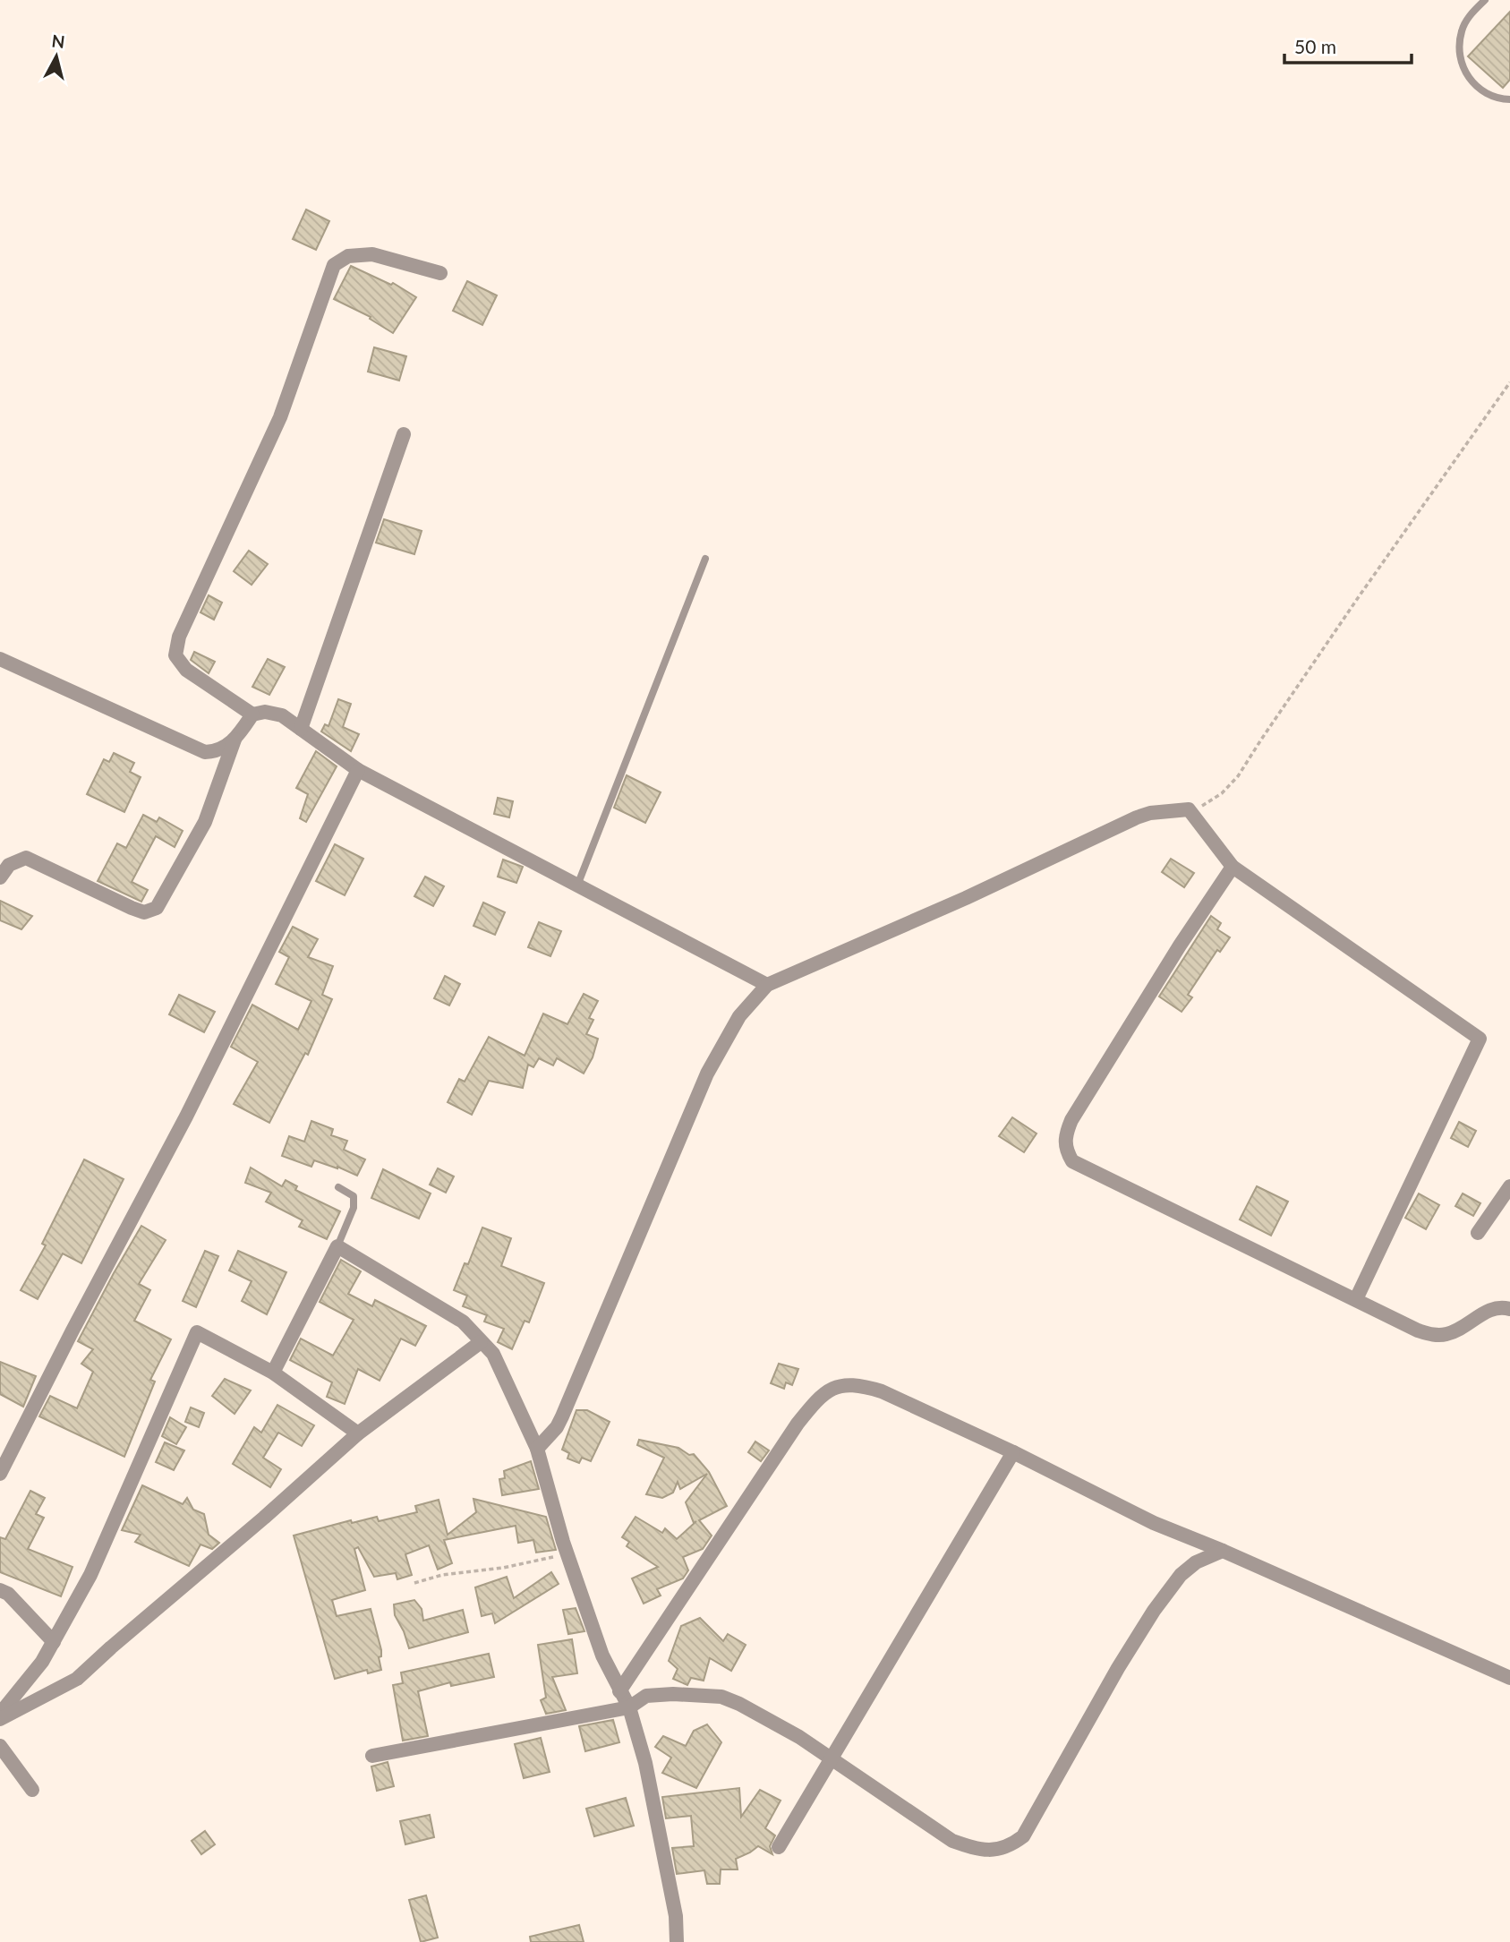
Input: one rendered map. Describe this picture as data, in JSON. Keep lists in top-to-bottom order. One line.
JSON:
{"scale_bar":"50 m","north":"top"}
